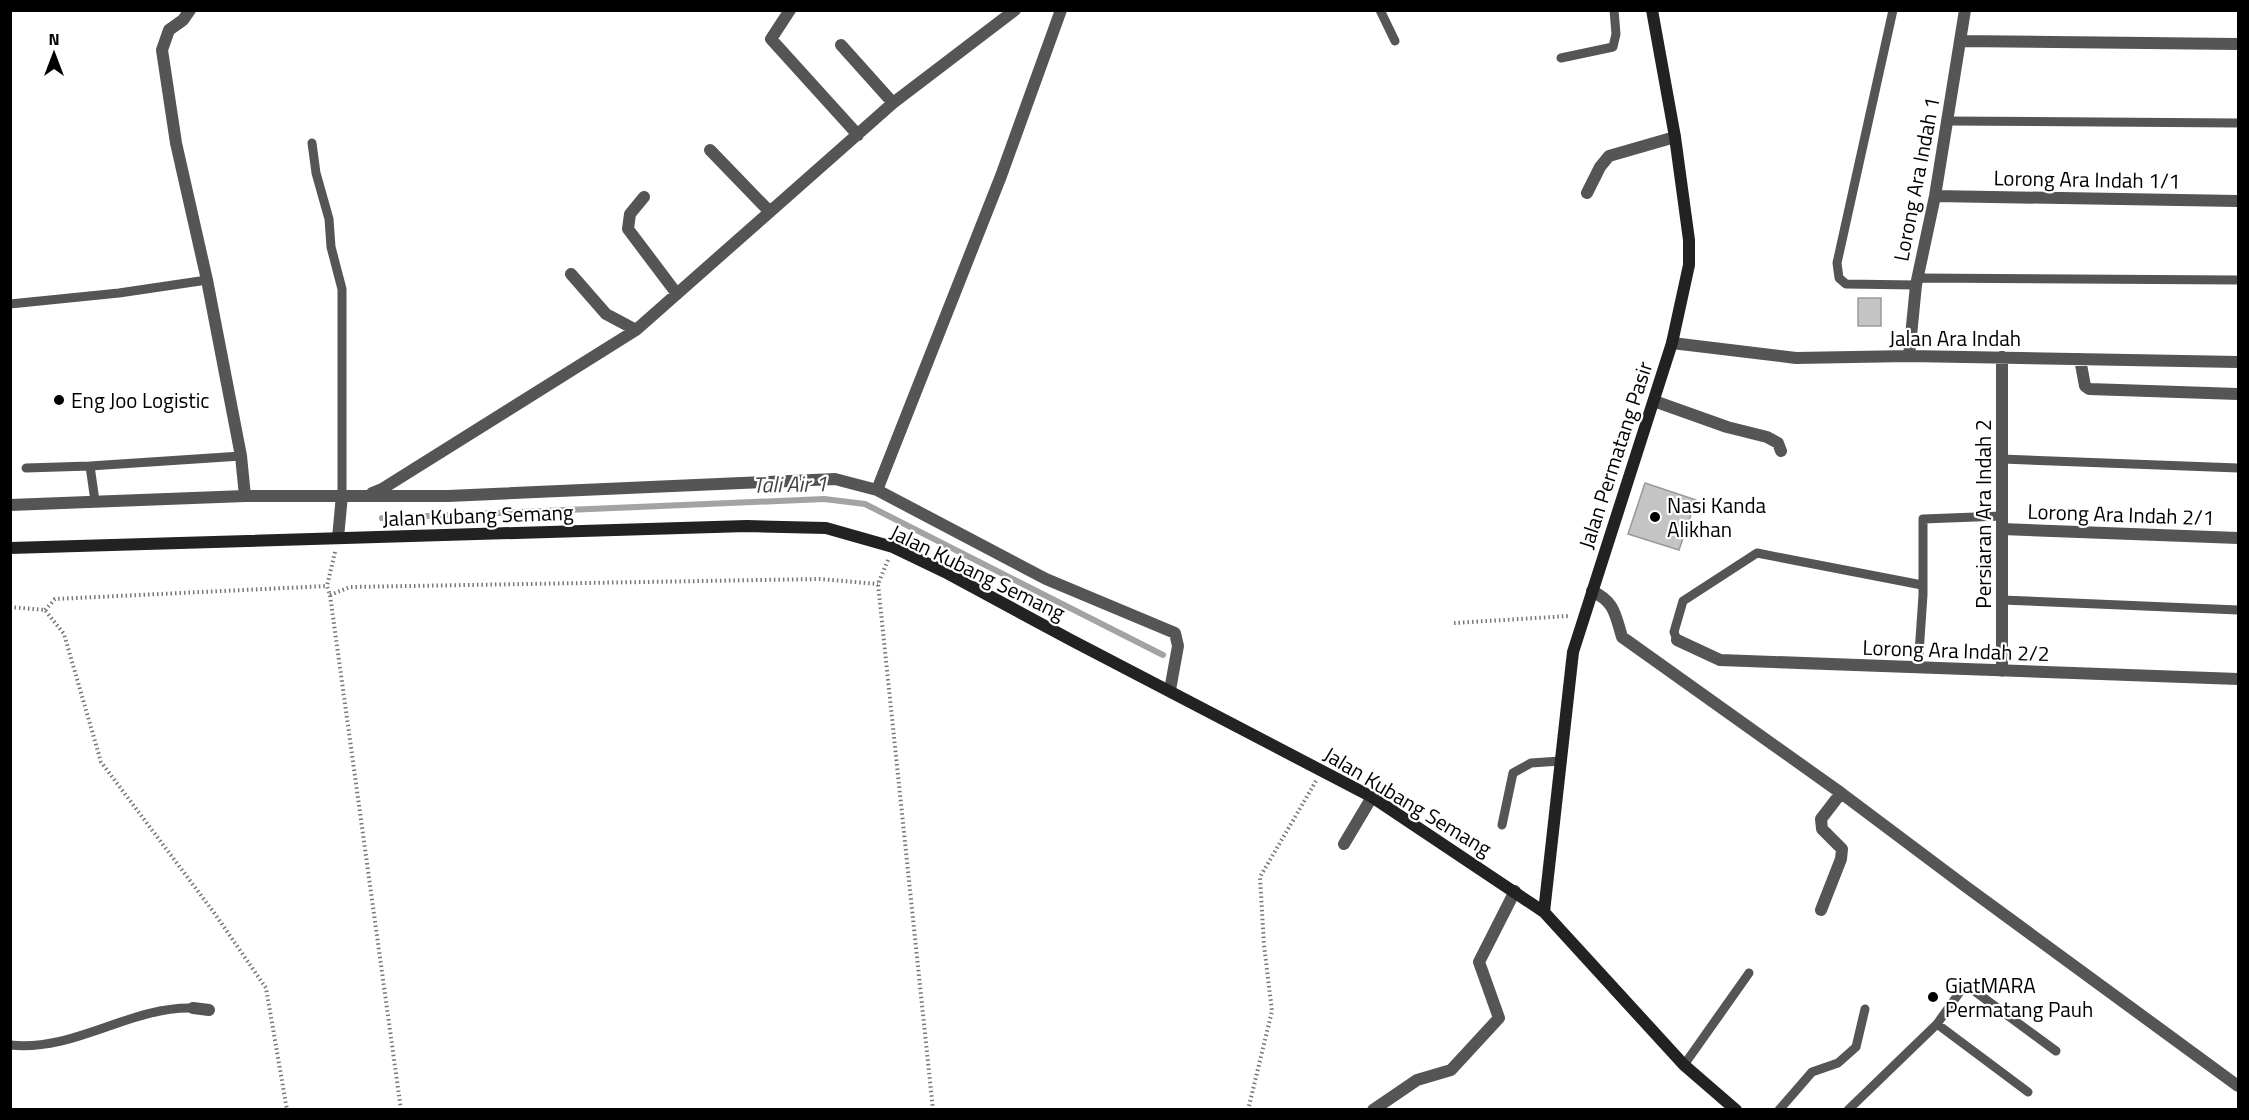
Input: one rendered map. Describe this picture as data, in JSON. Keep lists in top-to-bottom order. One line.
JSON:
{"streets":{"main road":["Jalan Permatang Pasir","Jalan Kubang Semang"],"street":["Lorong Ara Indah 1","Lorong Ara Indah 1/1","Jalan Ara Indah","Persiaran Ara Indah 2","Lorong Ara Indah 2/1","Lorong Ara Indah 2/2"]},"crossings":[["Lorong Ara Indah 1","Lorong Ara Indah 1/1"],["Lorong Ara Indah 1","Jalan Ara Indah"],["Jalan Ara Indah","Jalan Permatang Pasir"],["Jalan Ara Indah","Persiaran Ara Indah 2"],["Jalan Permatang Pasir","Jalan Kubang Semang"],["Persiaran Ara Indah 2","Lorong Ara Indah 2/1"],["Persiaran Ara Indah 2","Lorong Ara Indah 2/2"]],"water":["Tali Air 1"],"places":["Eng Joo Logistic","Nasi Kanda Alikhan","GiatMARA Permatang Pauh"],"north":"top"}
